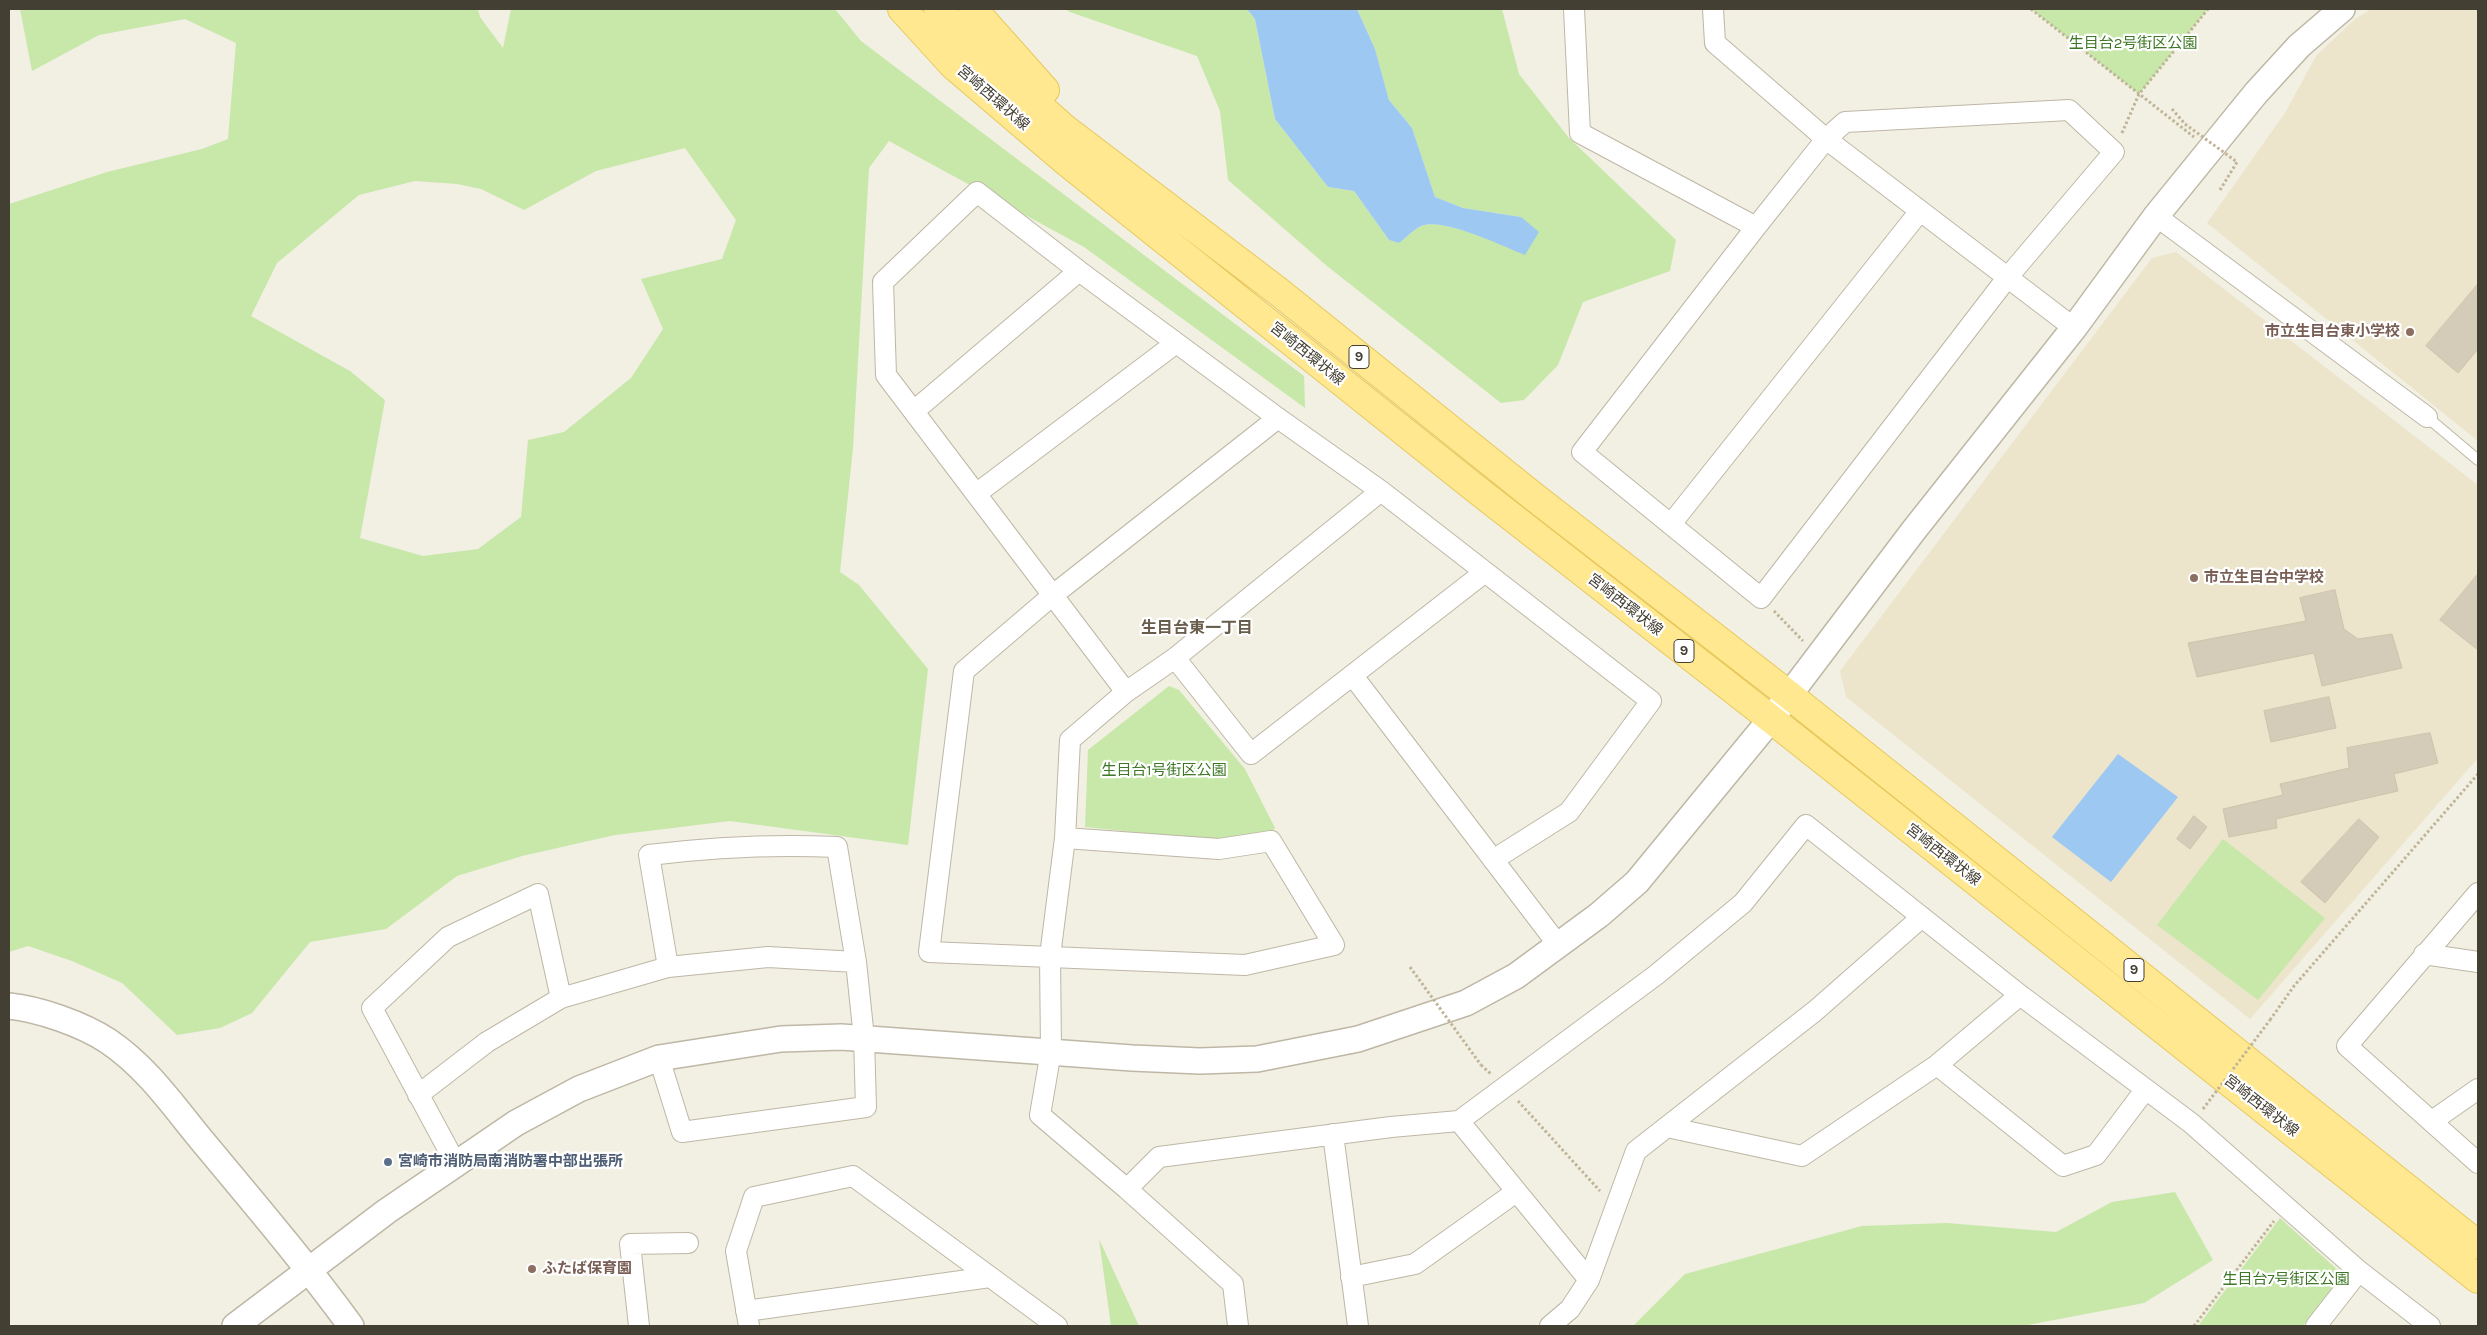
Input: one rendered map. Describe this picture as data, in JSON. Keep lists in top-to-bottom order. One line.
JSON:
{"streets":{"main road":["宮崎西環状線","9"]},"districts":["生目台東一丁目"],"parks":["生目台2号街区公園","生目台1号街区公園","生目台7号街区公園"],"places":["市立生目台東小学校","市立生目台中学校","宮崎市消防局南消防署中部出張所","ふたば保育園"]}
